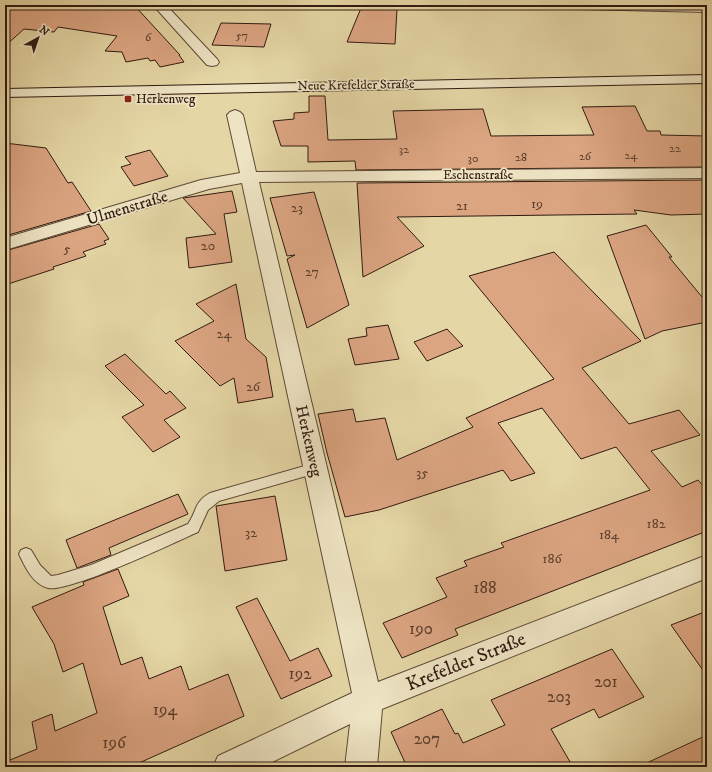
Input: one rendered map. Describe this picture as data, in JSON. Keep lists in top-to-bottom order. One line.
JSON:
{"streets":{"street":["Neue Krefelder Straße","Eschenstraße","Ulmenstraße","Herkenweg","Krefelder Straße"]},"crossings":[["Eschenstraße","Ulmenstraße"],["Eschenstraße","Herkenweg"],["Ulmenstraße","Herkenweg"],["Herkenweg","Krefelder Straße"]],"places":{"transit":["Herkenweg"]},"house_numbers":["57","6","22","32","24","26","28","30","19","21","23","20","5","27","24","26","35","182","32","184","186","188","190","192","201","203","194","207","196"],"north":"top right"}
